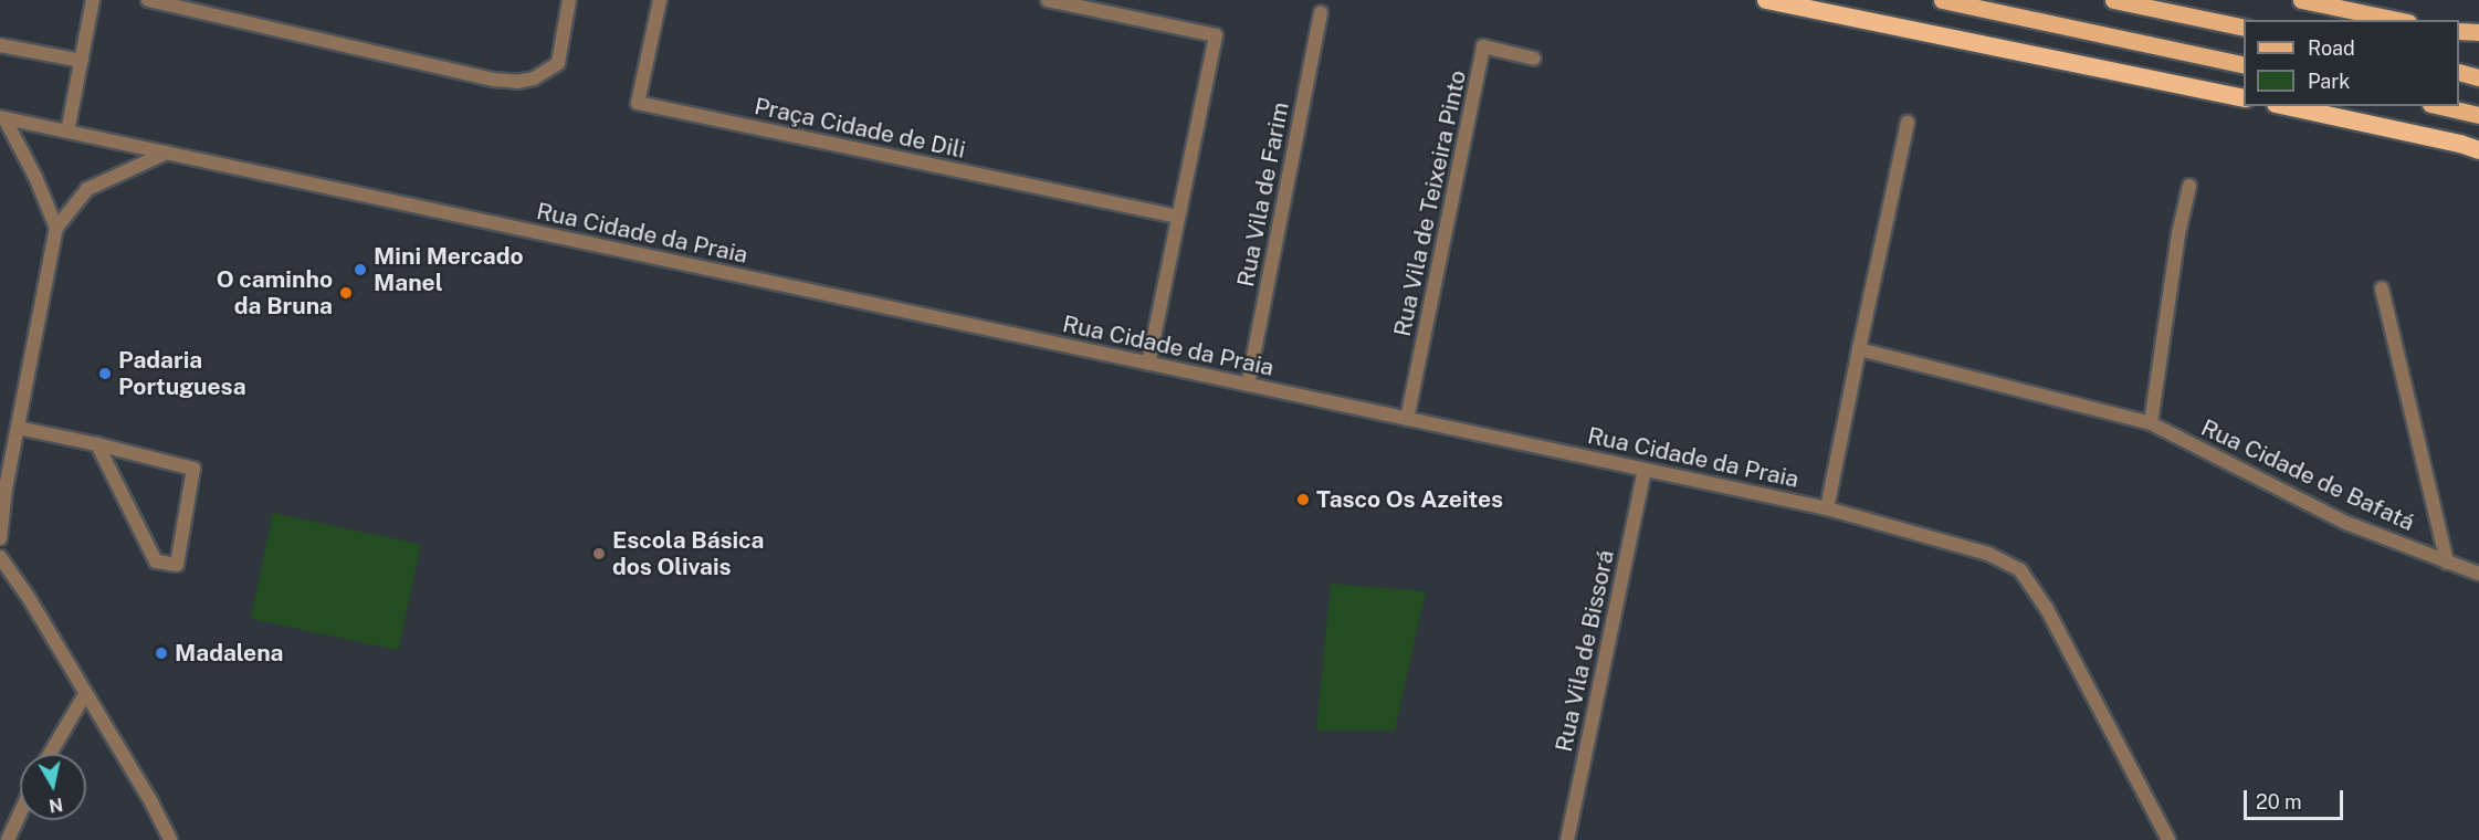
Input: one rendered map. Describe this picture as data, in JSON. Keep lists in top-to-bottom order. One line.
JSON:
{"streets":{"street":["Praça Cidade de Dili","Rua Vila de Farim","Rua Vila de Teixeira Pinto","Rua Cidade da Praia","Rua Cidade de Bafatá","Rua Vila de Bissorá"]},"crossings":[["Rua Vila de Farim","Rua Cidade da Praia"],["Rua Vila de Teixeira Pinto","Rua Cidade da Praia"],["Rua Cidade da Praia","Rua Vila de Bissorá"]],"places":["Mini Mercado Manel","O caminho da Bruna","Padaria Portuguesa","Tasco Os Azeites","Escola Básica dos Olivais","Madalena"],"legend":["Road","Park"],"scale_bar":"20 m","north":"bottom"}
